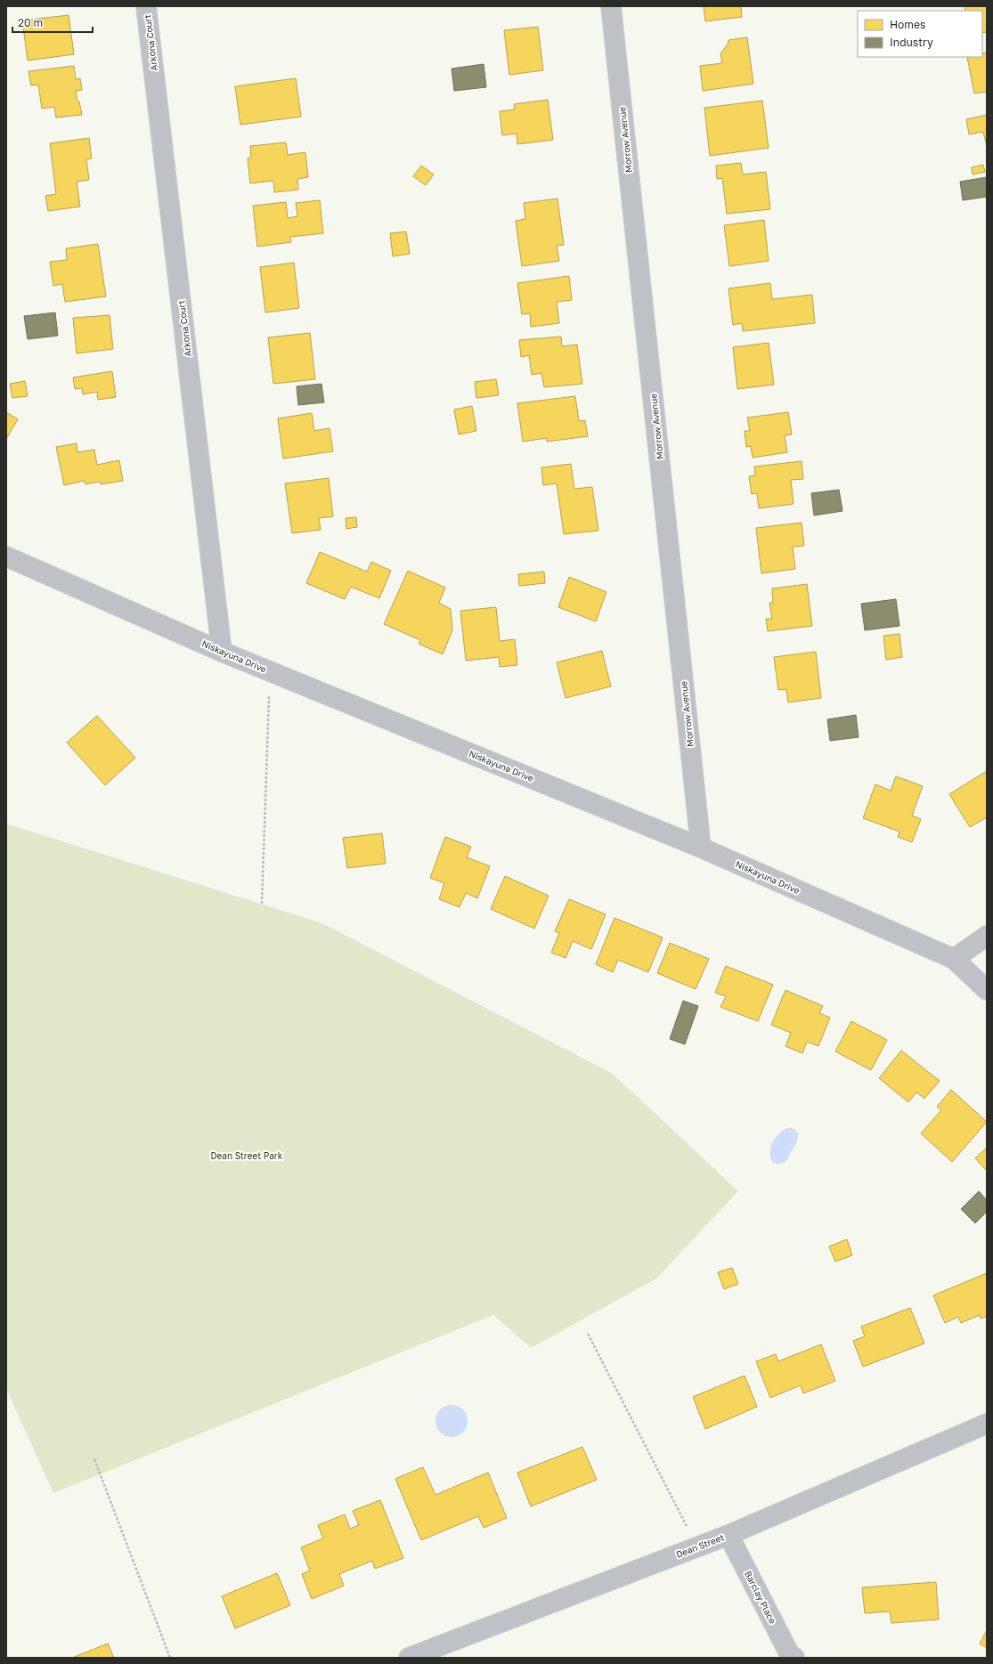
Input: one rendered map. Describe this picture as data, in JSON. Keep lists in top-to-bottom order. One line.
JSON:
{"streets":{"street":["Arkona Court","Morrow Avenue","Niskayuna Drive","Dean Street","Barclay Place"]},"crossings":[["Arkona Court","Niskayuna Drive"],["Morrow Avenue","Niskayuna Drive"],["Dean Street","Barclay Place"]],"parks":["Dean Street Park"],"legend":["Homes","Industry"],"scale_bar":"20 m"}
